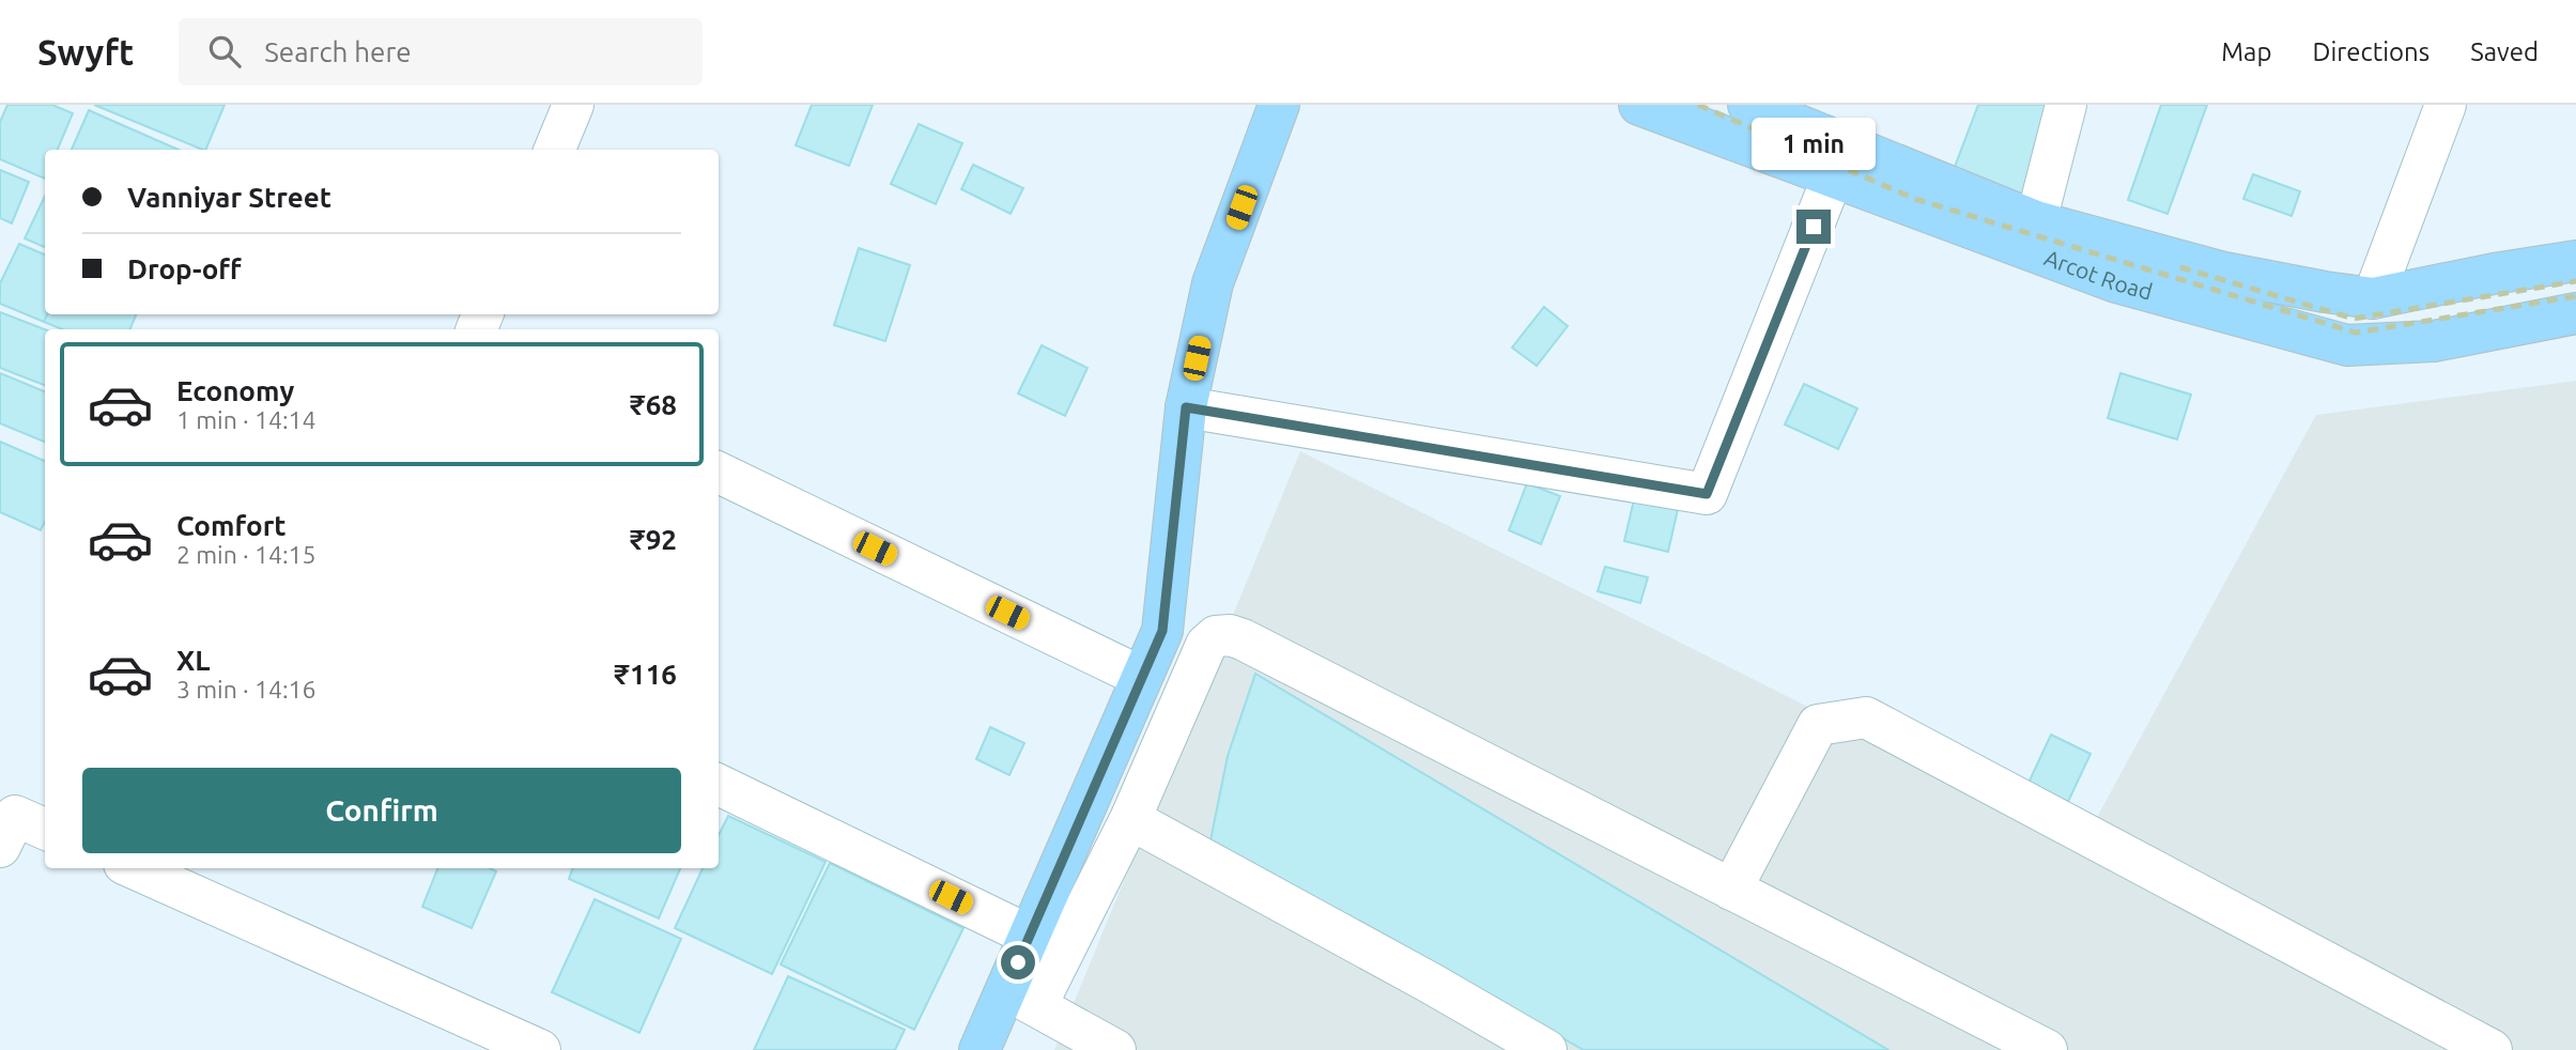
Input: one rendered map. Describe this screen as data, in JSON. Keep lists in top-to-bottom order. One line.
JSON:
{"streets":{"main road":["Arcot Road"]},"page":{"header":"Swyft","search":"Search here","nav":["Map","Directions","Saved"],"bubble":"1 min","banner":["Vanniyar Street","Drop-off"],"list":[{"name":"Economy","note":"1 min · 14:14","value":"₹68"},{"name":"Comfort","note":"2 min · 14:15","value":"₹92"},{"name":"XL","note":"3 min · 14:16","value":"₹116"}],"buttons":"Confirm"}}
